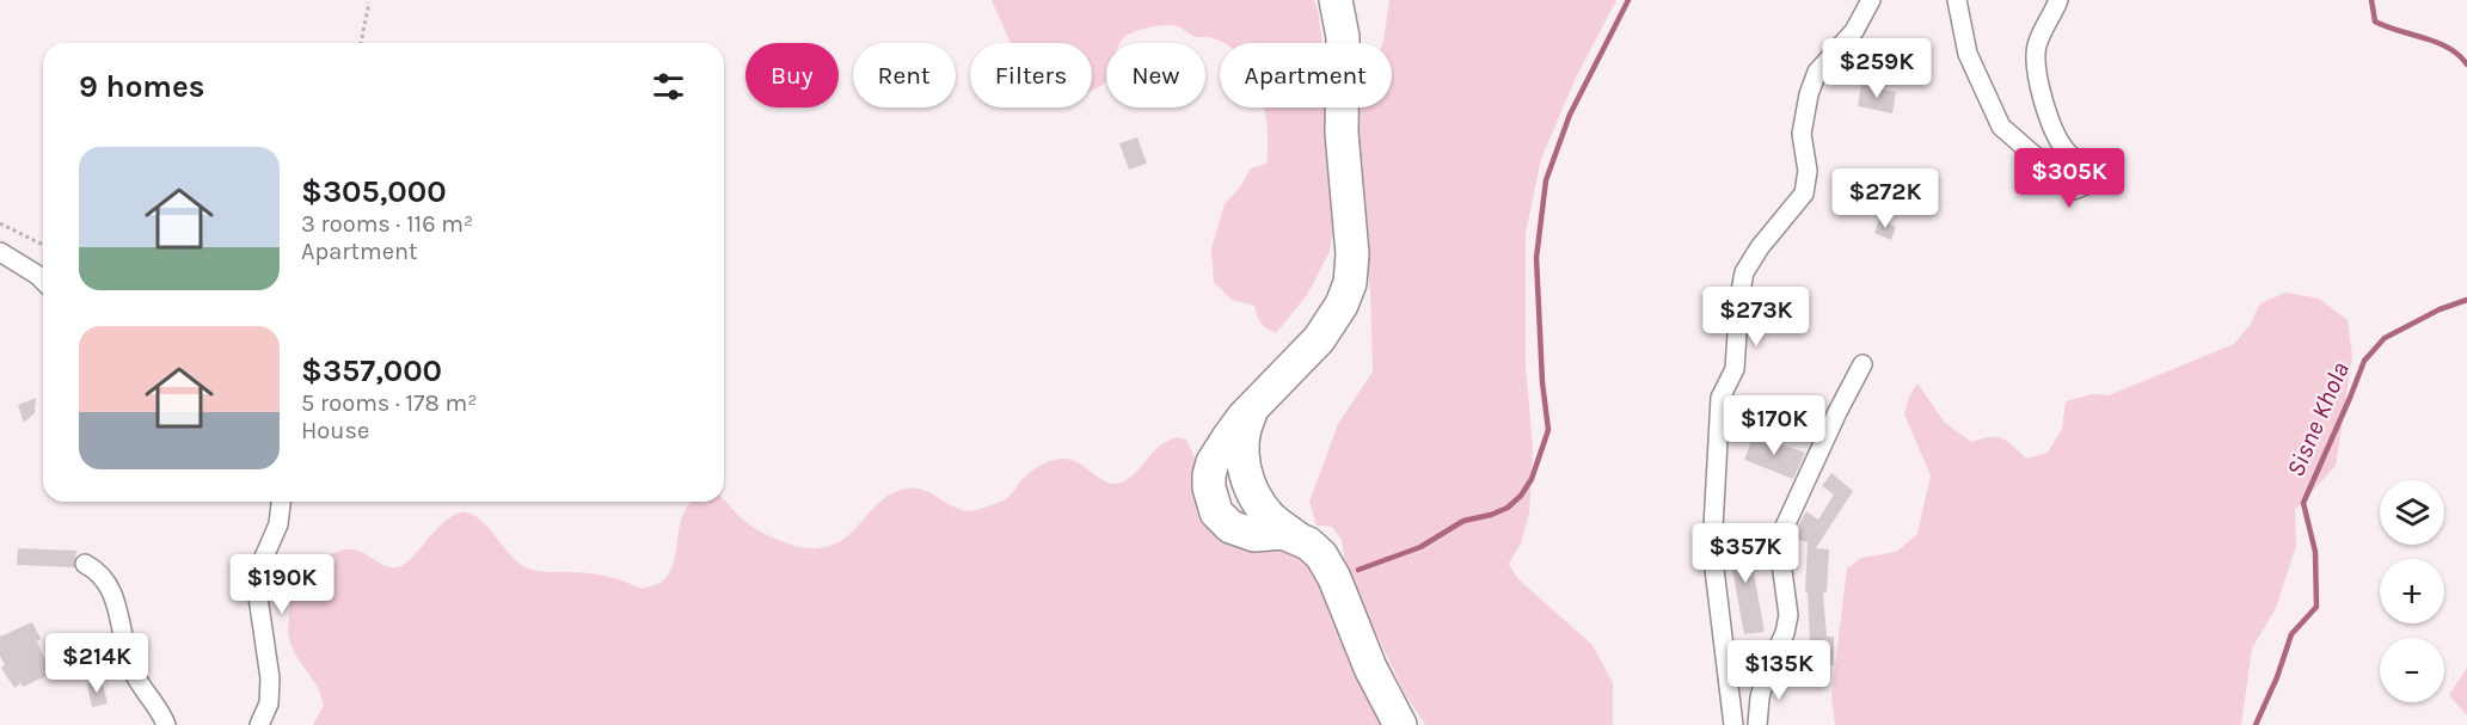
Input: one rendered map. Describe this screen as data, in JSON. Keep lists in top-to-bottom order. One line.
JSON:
{"water":["Sisne Khola"],"page":{"price":["$259K","$305K","$272K","$273K","$170K","$357K","$190K","$214K","$135K"],"chip":["Buy","Rent","Filters","New","Apartment"],"heading":"9 homes","list":[{"name":"$305,000","note":"3 rooms · 116 m² · Apartment"},{"name":"$357,000","note":"5 rooms · 178 m² · House"}],"map_buttons":["+","−"]}}
